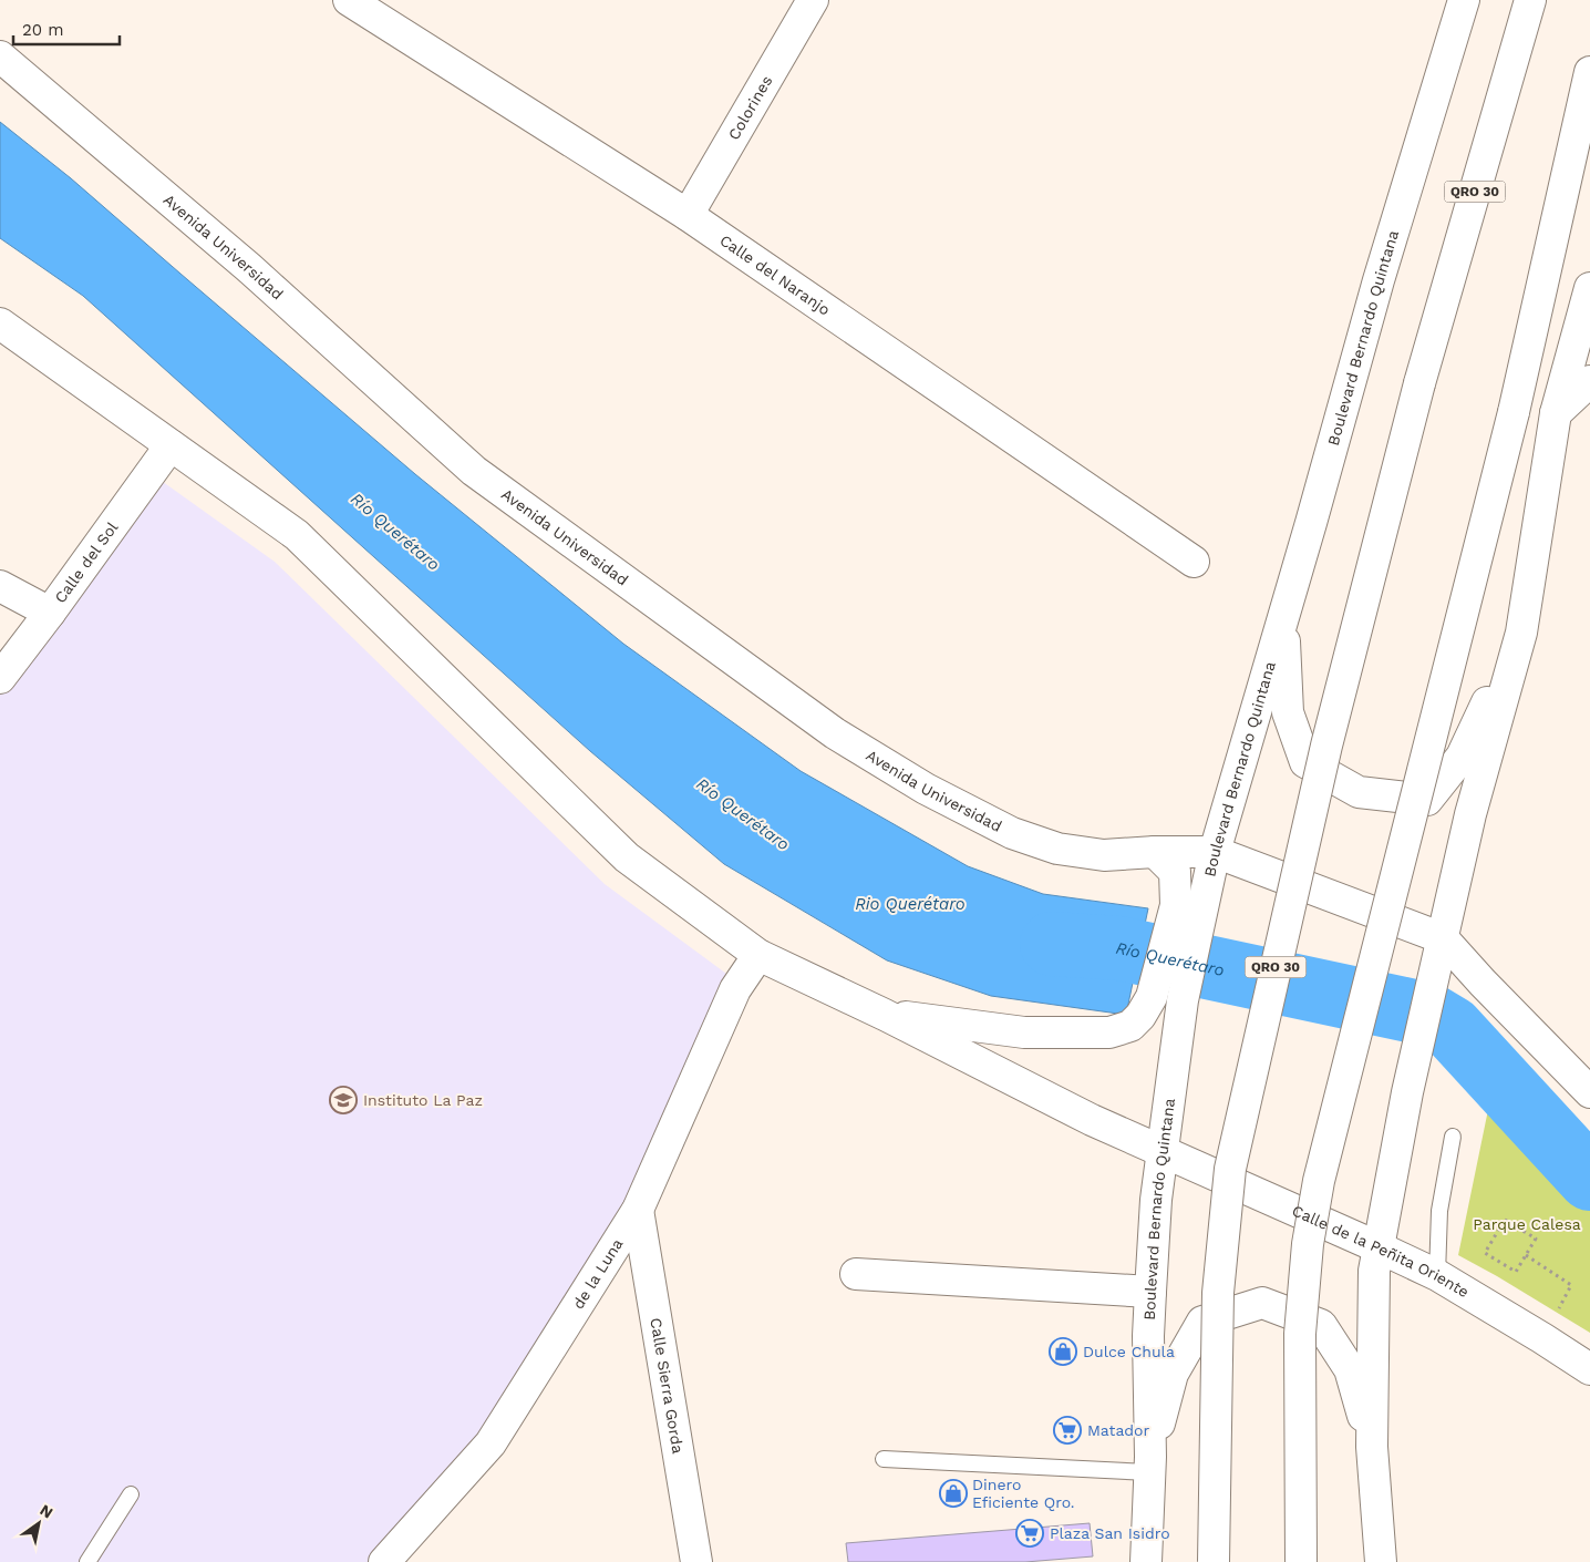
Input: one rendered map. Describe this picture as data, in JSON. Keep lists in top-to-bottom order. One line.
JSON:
{"streets":{"main road":["Colorines","QRO 30","Avenida Universidad","Calle del Naranjo","Boulevard Bernardo Quintana","Calle del Sol","Calle de la Peñita Oriente","de la Luna","Calle Sierra Gorda"]},"crossings":[["Colorines","Calle del Naranjo"],["Avenida Universidad","Boulevard Bernardo Quintana"],["Boulevard Bernardo Quintana","Calle de la Peñita Oriente"],["de la Luna","Calle Sierra Gorda"]],"water":["Río Querétaro","Rio Querétaro"],"parks":["Parque Calesa"],"places":{"school or university":["Instituto La Paz"],"shop":["Dulce Chula","Dinero Eficiente Qro."],"supermarket":["Matador","Plaza San Isidro"]},"scale_bar":"20 m","north":"top right"}
